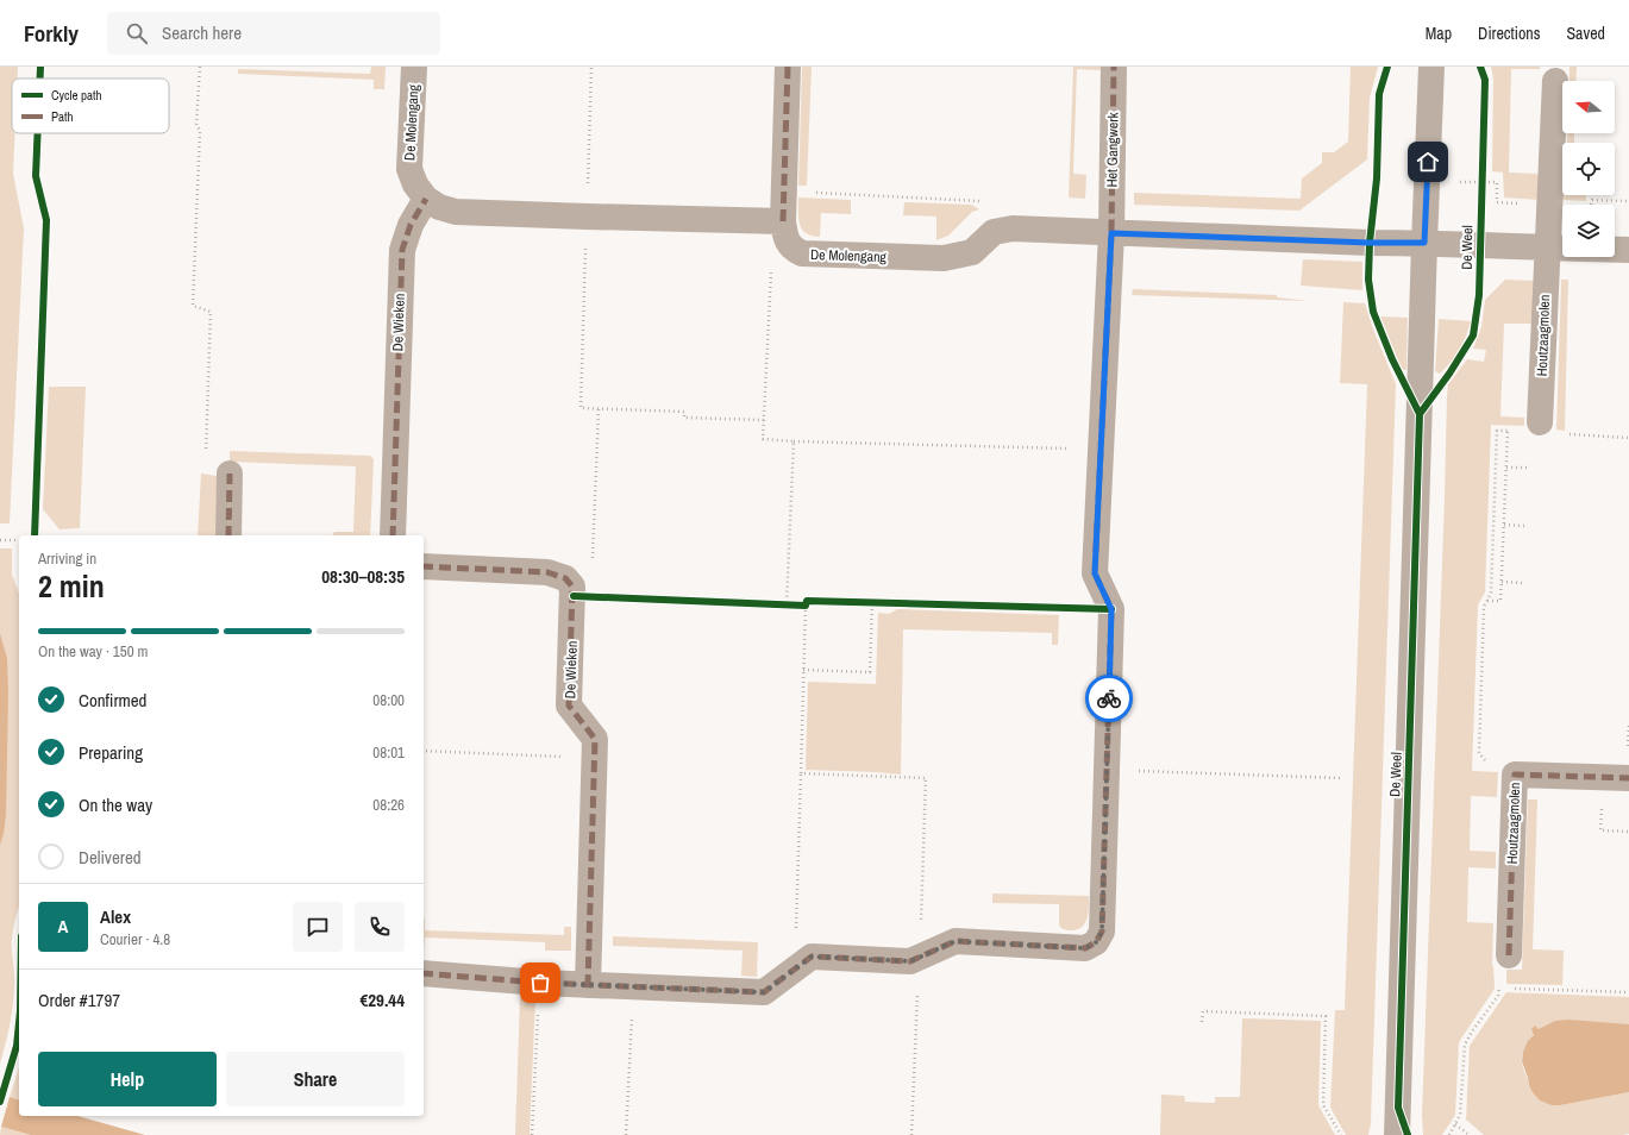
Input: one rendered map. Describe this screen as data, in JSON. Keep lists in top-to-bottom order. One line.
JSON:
{"streets":{"street":["De Molengang","Het Gangwerk","De Weel","De Wieken","Houtzaagmolen"]},"crossings":[["De Molengang","Het Gangwerk"],["De Molengang","De Weel"],["De Molengang","De Wieken"]],"legend":["Cycle path","Path"],"north":"left","page":{"header":"Forkly","search":"Search here","nav":["Map","Directions","Saved"],"heading":["2 min","Arriving in","08:30–08:35"],"panel":["Alex","Courier · 4.8","Order #1797","€29.44"],"bar":"On the way · 150 m","list":[["Confirmed","08:00"],["Preparing","08:01"],["On the way","08:26"],"Delivered"],"round":"A","buttons":["Help","Share"]}}
